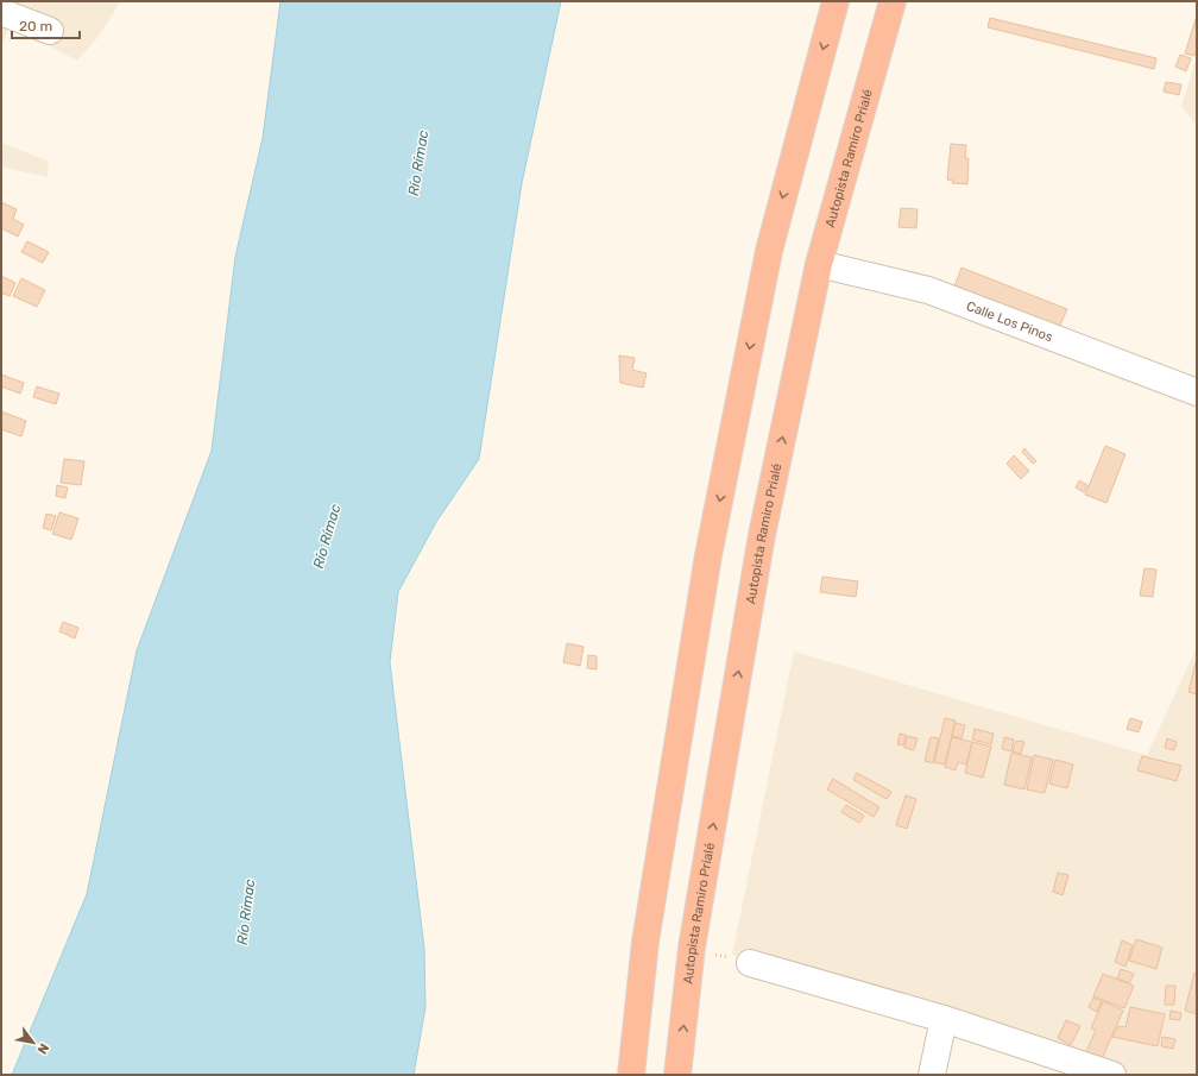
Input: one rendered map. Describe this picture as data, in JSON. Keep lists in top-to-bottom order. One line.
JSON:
{"streets":{"highway":["Autopista Ramiro Prialé"],"street":["Calle Los Pinos"]},"crossings":[["Autopista Ramiro Prialé","Calle Los Pinos"]],"water":["Río Rímac"],"scale_bar":"20 m","north":"bottom right"}
